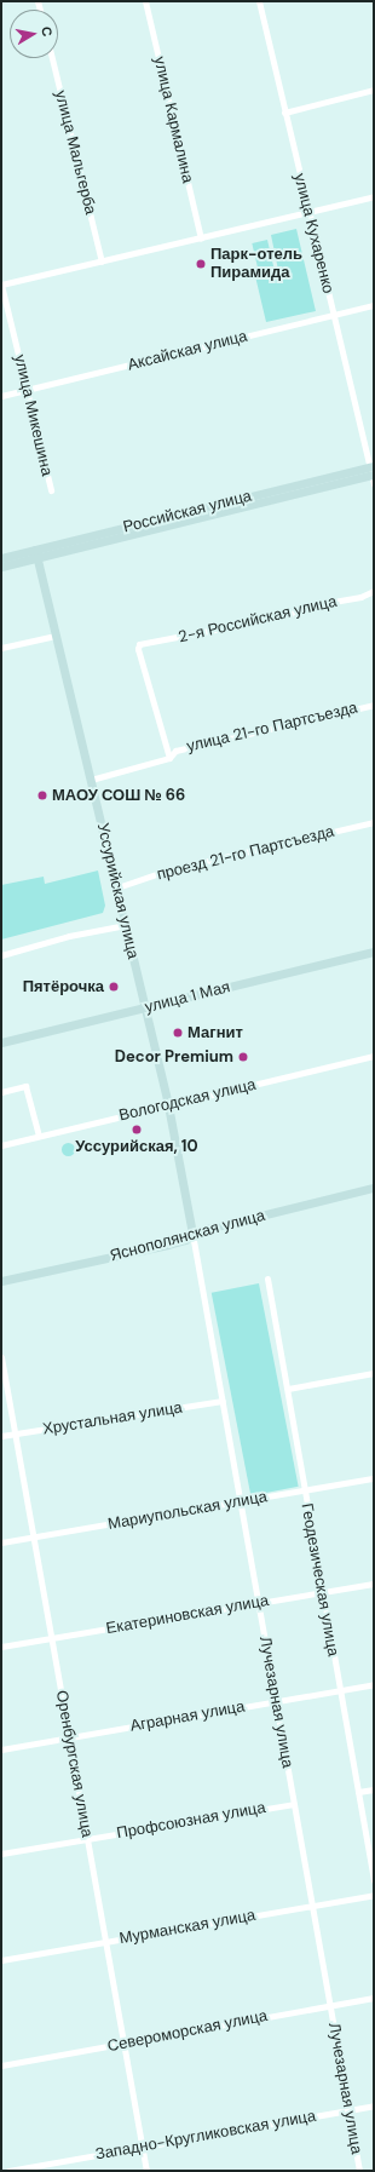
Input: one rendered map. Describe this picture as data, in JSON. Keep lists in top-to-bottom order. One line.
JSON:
{"streets":{"street":["улица Кармалина","улица Мальгерба","улица Кухаренко","Аксайская улица","улица Микешина","Российская улица","2-я Российская улица","улица 21-го Партсъезда","проезд 21-го Партсъезда","Уссурийская улица","улица 1 Мая","Вологодская улица","Яснополянская улица","Хрустальная улица","Мариупольская улица","Геодезическая улица","Екатериновская улица","Лучезарная улица","Аграрная улица","Оренбургская улица","Профсоюзная улица","Мурманская улица","Североморская улица","Западно-Кругликовская улица"]},"crossings":[["улица Кухаренко","Аксайская улица"],["улица Кухаренко","Российская улица"],["Аксайская улица","улица Микешина"],["Российская улица","Уссурийская улица"],["2-я Российская улица","улица 21-го Партсъезда"],["улица 21-го Партсъезда","Уссурийская улица"],["проезд 21-го Партсъезда","Уссурийская улица"],["Уссурийская улица","улица 1 Мая"],["Уссурийская улица","Вологодская улица"],["Уссурийская улица","Яснополянская улица"],["Уссурийская улица","Лучезарная улица"],["Яснополянская улица","Лучезарная улица"],["Хрустальная улица","Лучезарная улица"],["Хрустальная улица","Оренбургская улица"],["Мариупольская улица","Геодезическая улица"],["Мариупольская улица","Лучезарная улица"],["Мариупольская улица","Оренбургская улица"],["Геодезическая улица","Екатериновская улица"],["Геодезическая улица","Аграрная улица"],["Екатериновская улица","Лучезарная улица"],["Екатериновская улица","Оренбургская улица"],["Лучезарная улица","Аграрная улица"],["Лучезарная улица","Профсоюзная улица"],["Лучезарная улица","Мурманская улица"],["Лучезарная улица","Североморская улица"],["Лучезарная улица","Западно-Кругликовская улица"],["Аграрная улица","Оренбургская улица"],["Оренбургская улица","Профсоюзная улица"],["Оренбургская улица","Мурманская улица"],["Оренбургская улица","Североморская улица"],["Оренбургская улица","Западно-Кругликовская улица"]],"places":["Парк-отель Пирамида","МАОУ СОШ № 66","Пятёрочка","Магнит","Decor Premium","Уссурийская, 10"],"north":"right"}
